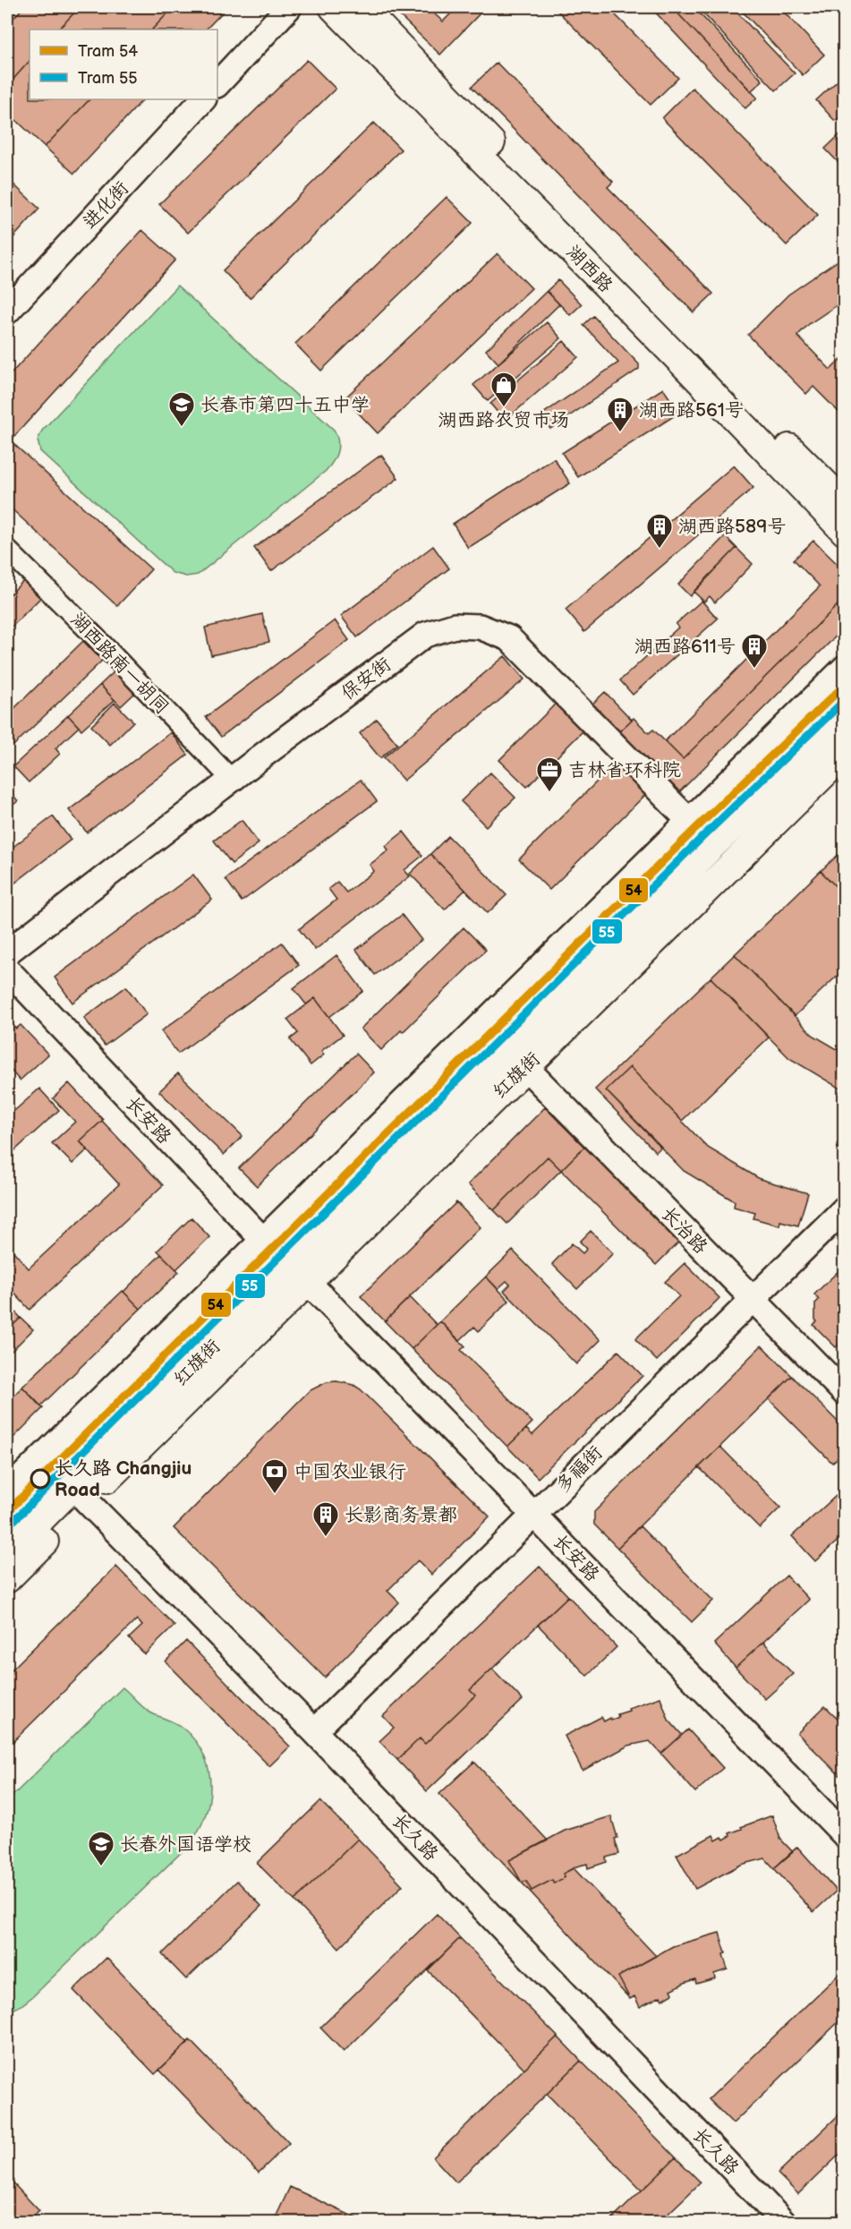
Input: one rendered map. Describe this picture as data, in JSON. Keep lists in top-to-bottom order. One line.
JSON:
{"streets":{"main road":["湖西路","红旗街"],"street":["进化街","湖西路南一胡同","保安街","长安路","长治路","多福街","长久路"]},"crossings":[["湖西路南一胡同","保安街"],["保安街","红旗街"],["红旗街","长安路"],["红旗街","长治路"],["红旗街","长久路"],["长安路","多福街"],["长治路","多福街"],["多福街","长久路"]],"places":{"shop":["湖西路农贸市场"],"school or university":["长春市第四十五中学","长春外国语学校"],"building":["湖西路561号","湖西路589号","湖西路611号","长影商务景都"],"office":["吉林省环科院"],"other":["长久路 Changjiu Road"],"bank":["中国农业银行"]},"lines":["tram line 54","tram line 55"],"legend":["Tram 54","Tram 55"]}
